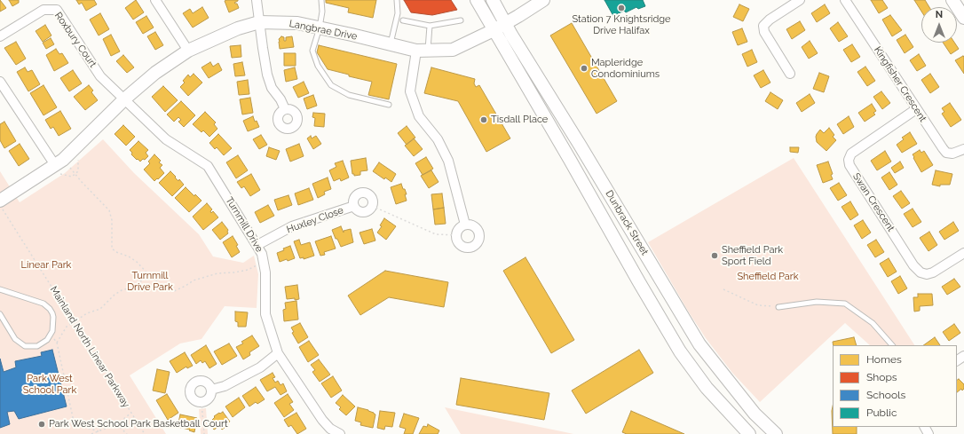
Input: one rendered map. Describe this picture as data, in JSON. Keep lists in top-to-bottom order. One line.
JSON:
{"streets":{"main road":["Langbrae Drive","Dunbrack Street"],"street":["Roxbury Court","Kingfisher Crescent","Swan Crescent","Huxley Close","Turnmill Drive"],"path":["Mainland North Linear Parkway"]},"crossings":[["Langbrae Drive","Roxbury Court"],["Langbrae Drive","Dunbrack Street"],["Langbrae Drive","Turnmill Drive"],["Roxbury Court","Turnmill Drive"],["Kingfisher Crescent","Swan Crescent"],["Huxley Close","Turnmill Drive"]],"parks":["Linear Park","Turnmill Drive Park","Sheffield Park","Park West School Park"],"places":["Station 7 Knightsridge Drive Halifax","Mapleridge Condominiums","Tisdall Place","Sheffield Park Sport Field","Park West School Park Basketball Court"],"legend":["Homes","Shops","Schools","Public"],"north":"top"}
